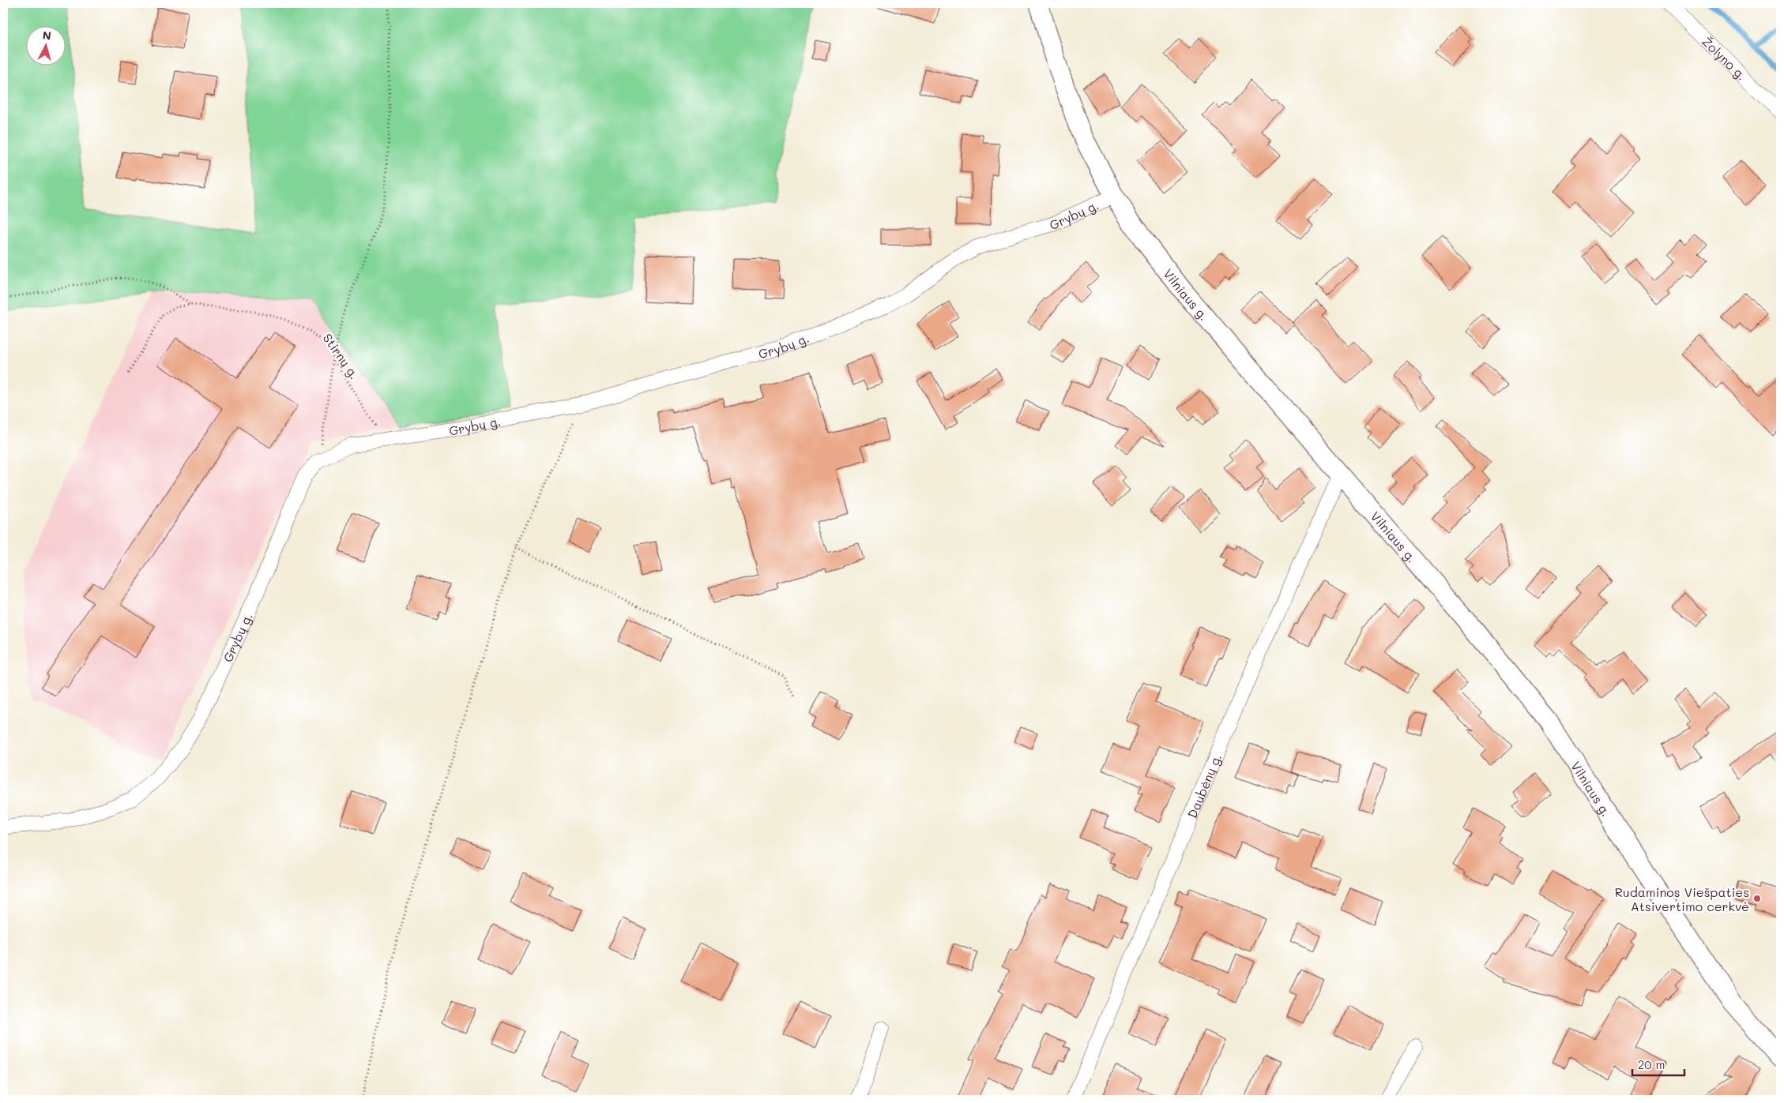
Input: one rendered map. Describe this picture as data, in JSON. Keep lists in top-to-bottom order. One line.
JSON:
{"streets":{"main road":["Vilniaus g."],"street":["Žolyno g.","Grybų g.","Daubėnų g."],"path":["Stirnų g."]},"crossings":[["Grybų g.","Vilniaus g."],["Grybų g.","Stirnų g."],["Vilniaus g.","Daubėnų g."]],"places":["Rudaminos Viešpaties Atsivertimo cerkvė"],"scale_bar":"20 m","north":"top"}
